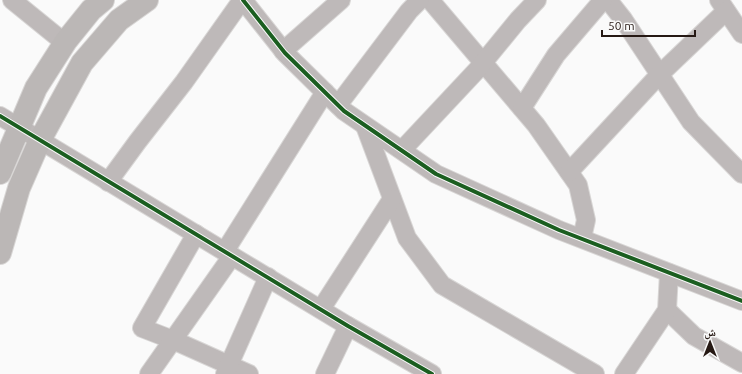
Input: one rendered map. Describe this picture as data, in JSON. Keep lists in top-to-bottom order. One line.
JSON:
{"scale_bar":"50 m","north":"top"}
